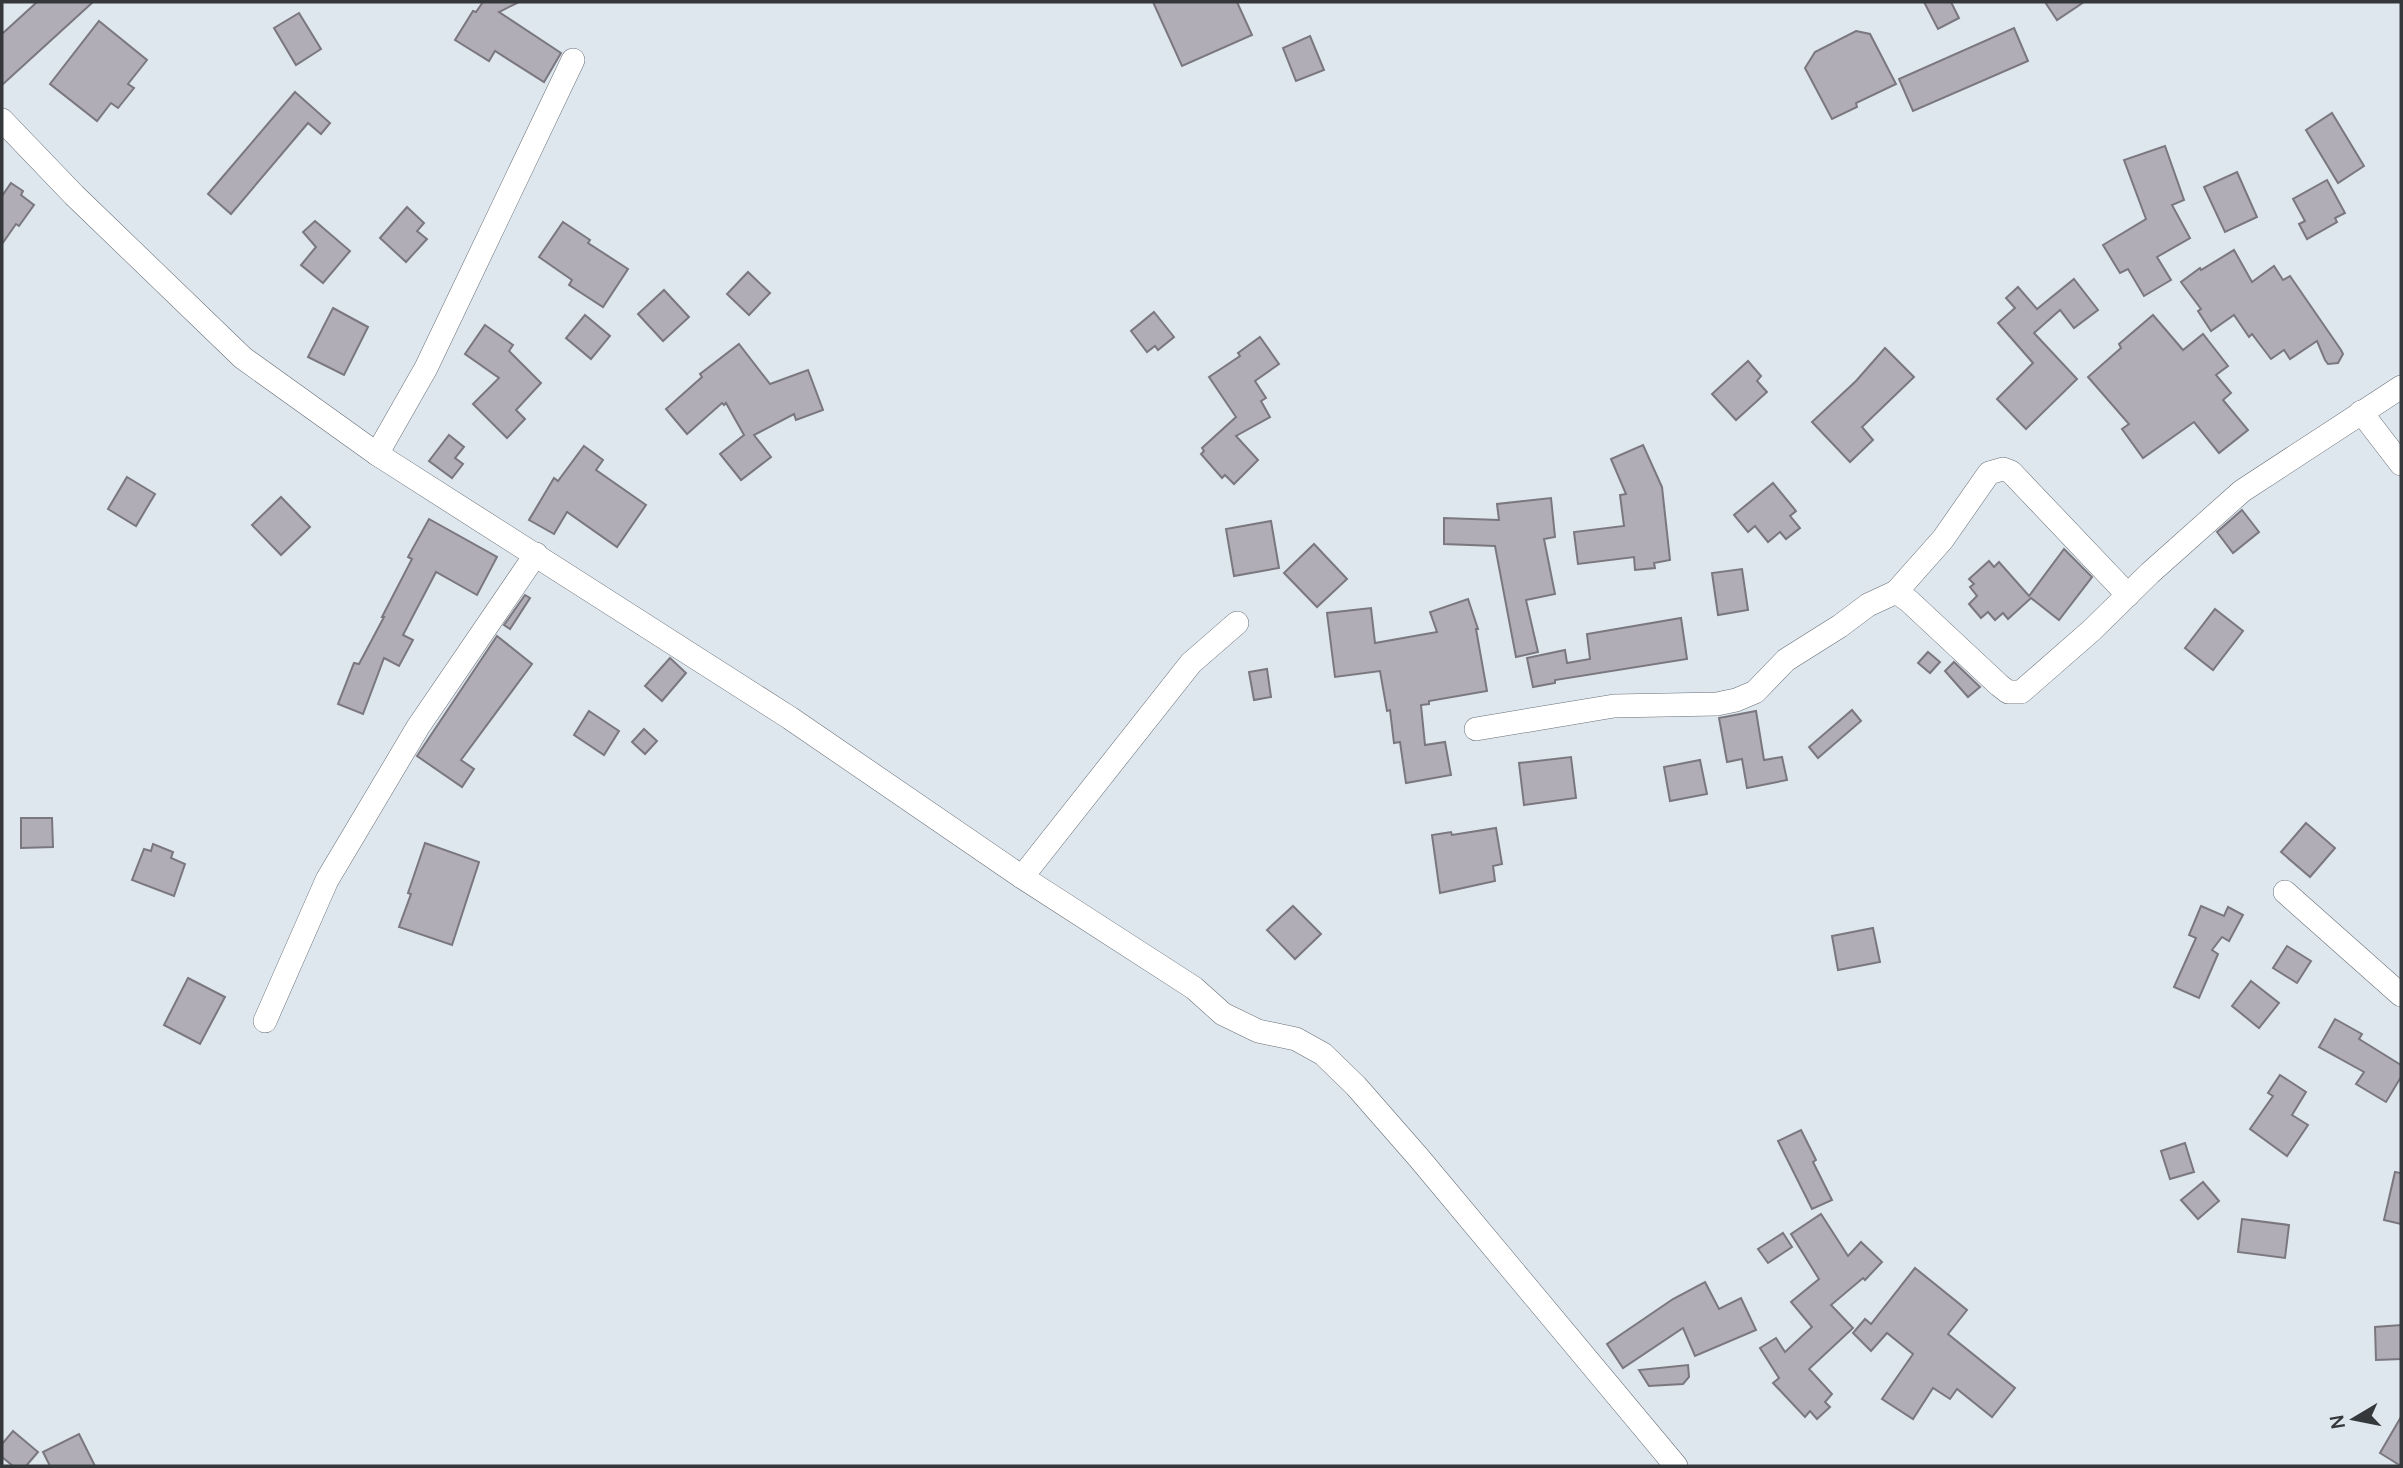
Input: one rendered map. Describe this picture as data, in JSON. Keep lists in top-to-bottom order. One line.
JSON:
{"north":"left"}
